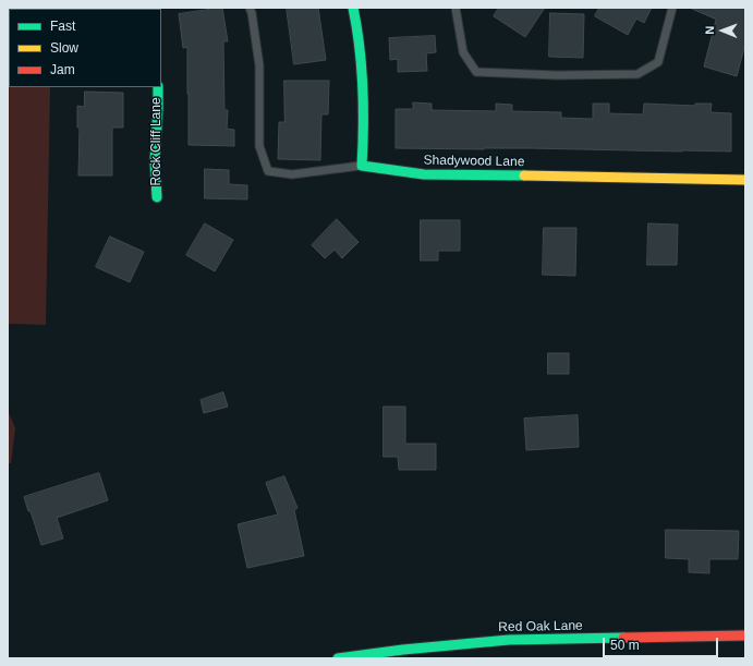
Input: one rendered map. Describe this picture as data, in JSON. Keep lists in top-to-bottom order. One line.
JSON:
{"streets":{"street":["Rock Cliff Lane","Shadywood Lane","Red Oak Lane"]},"legend":["Fast","Slow","Jam"],"scale_bar":"50 m","north":"left"}
